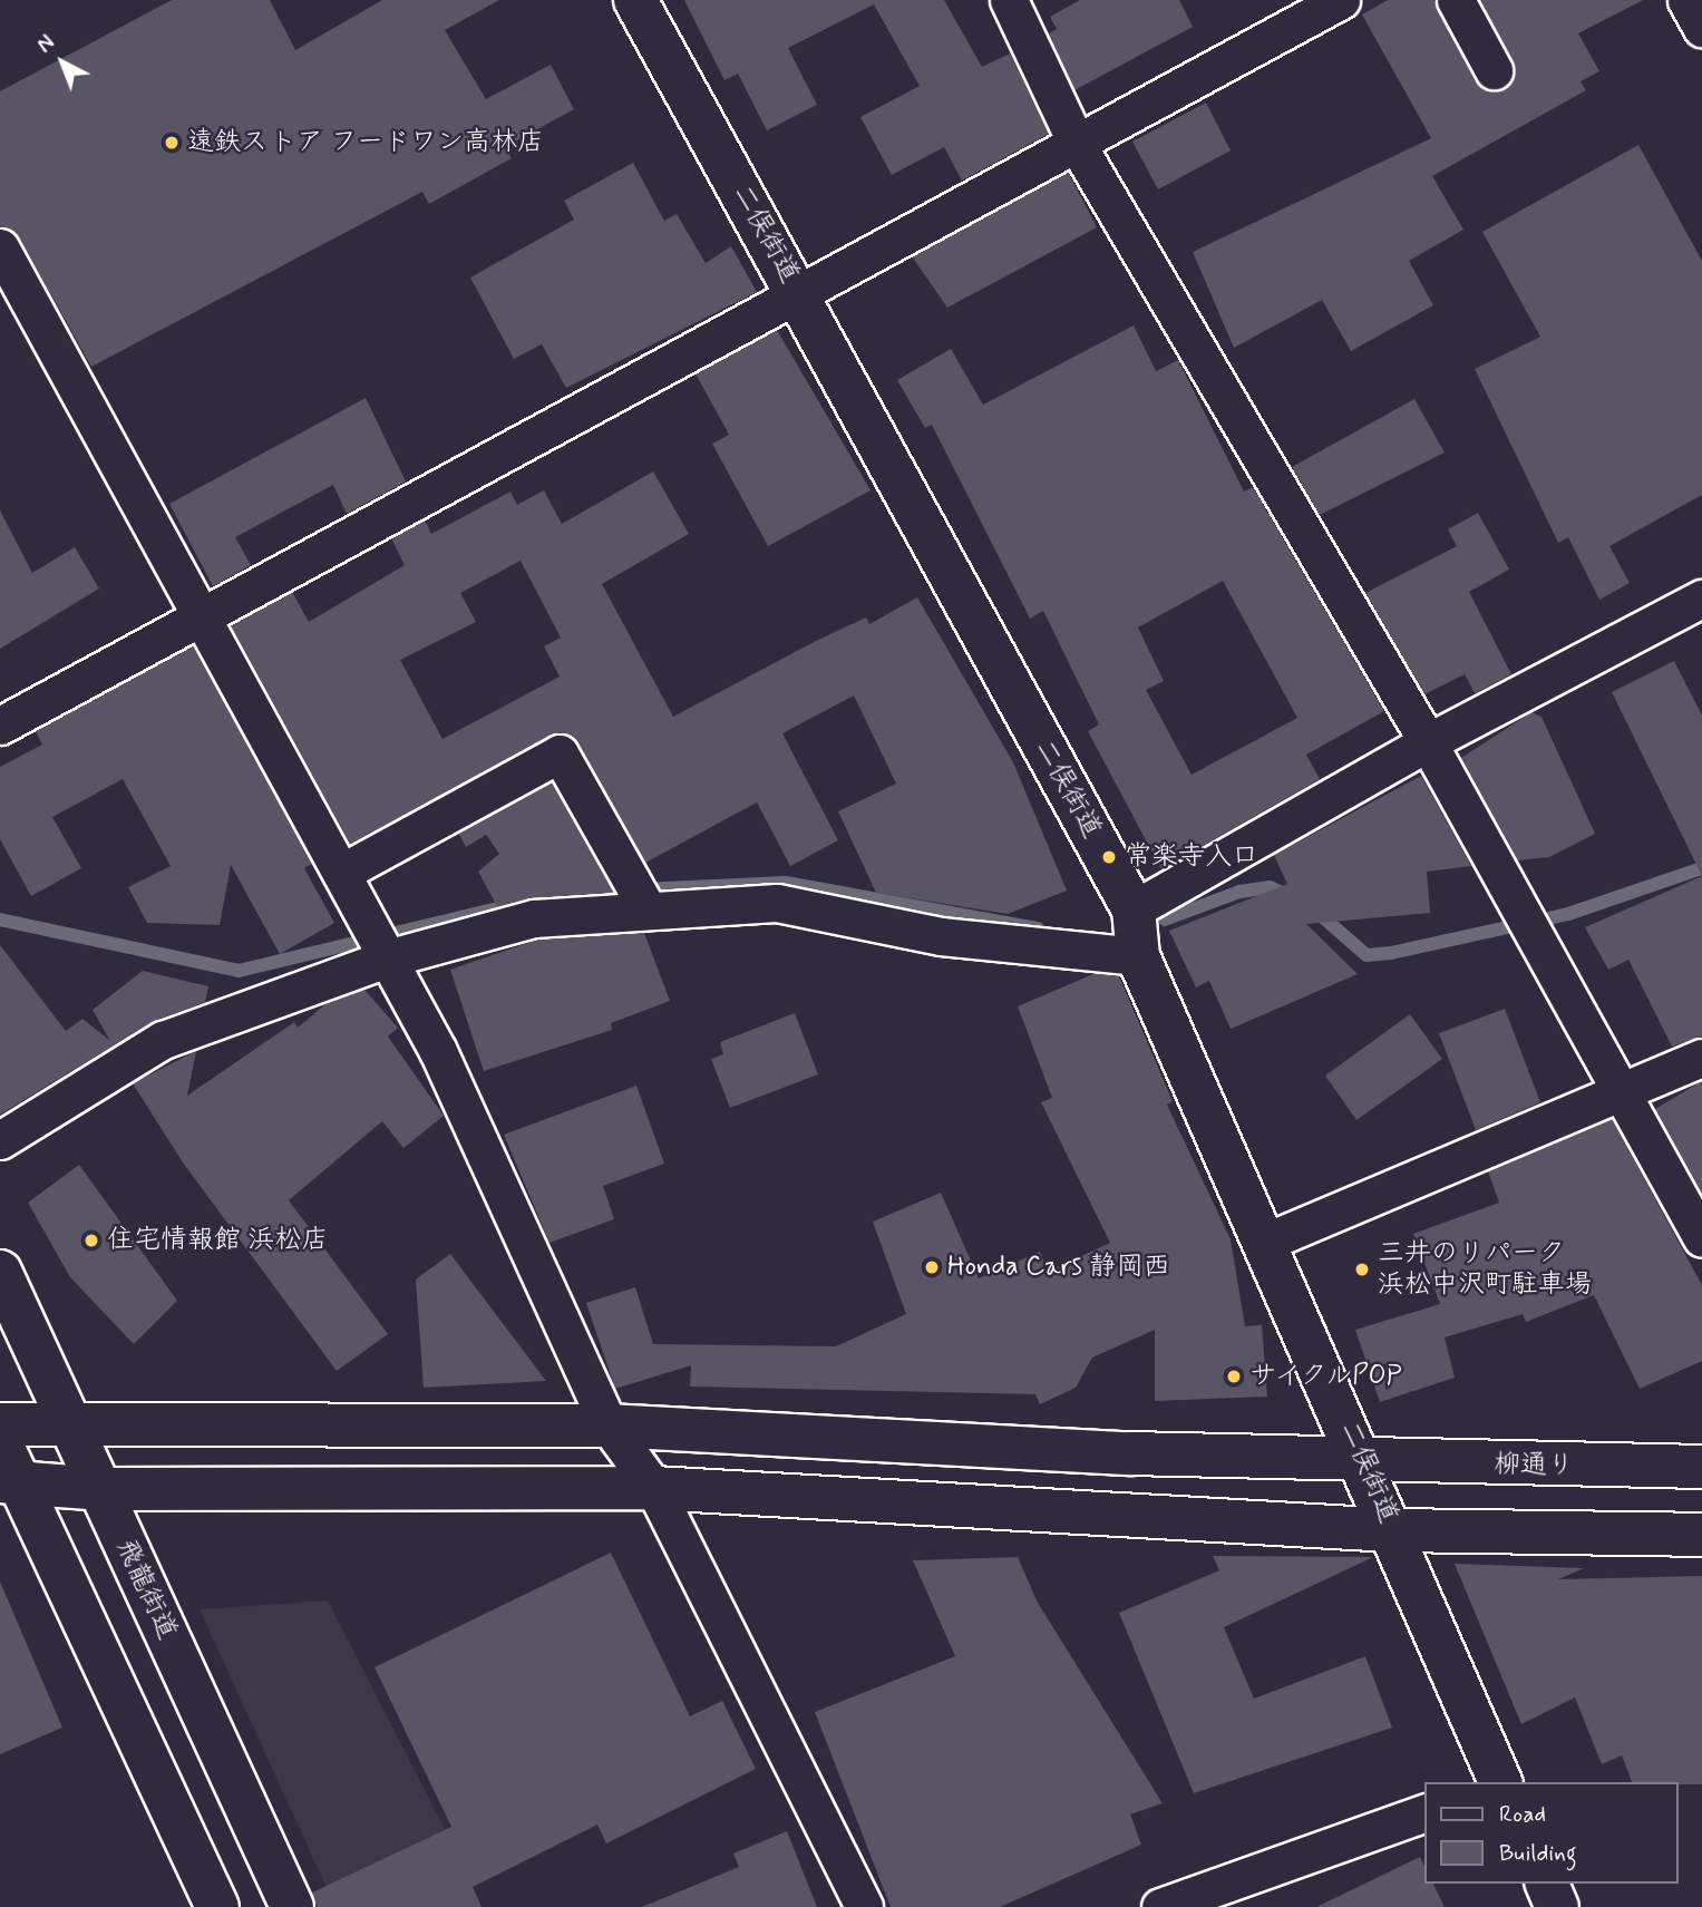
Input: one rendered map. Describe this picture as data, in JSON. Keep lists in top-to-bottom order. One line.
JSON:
{"streets":{"main road":["二俣街道","柳通り","飛龍街道"]},"crossings":[["二俣街道","柳通り"],["柳通り","飛龍街道"]],"places":["遠鉄ストア フードワン高林店","常楽寺入口","住宅情報館 浜松店","Honda Cars 静岡西","三井のリパーク 浜松中沢町駐車場","サイクルPOP"],"legend":["Road","Building"],"north":"top left"}
